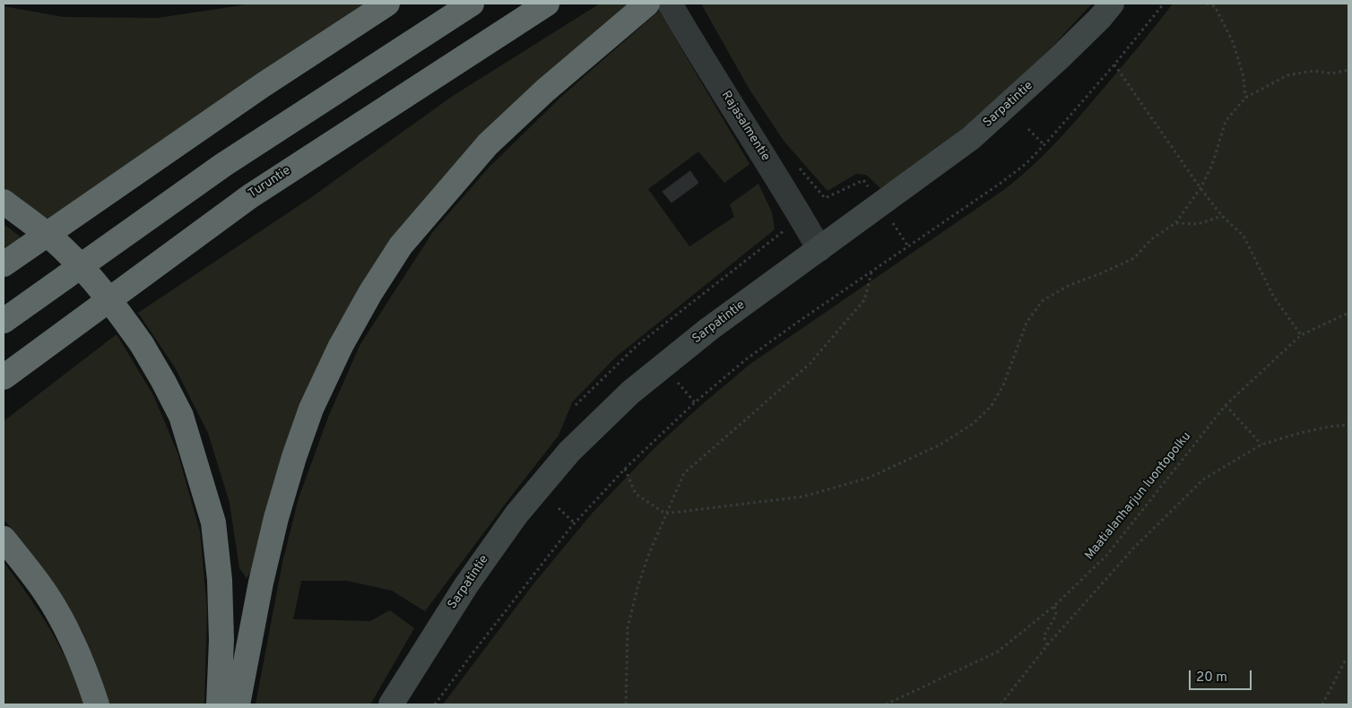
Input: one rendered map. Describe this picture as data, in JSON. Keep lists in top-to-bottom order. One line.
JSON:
{"streets":{"highway":["Turuntie"],"main road":["Sarpatintie"],"street":["Rajasalmentie"],"path":["Maatialanharjun luontopolku"]},"crossings":[["Sarpatintie","Rajasalmentie"]],"scale_bar":"20 m"}
